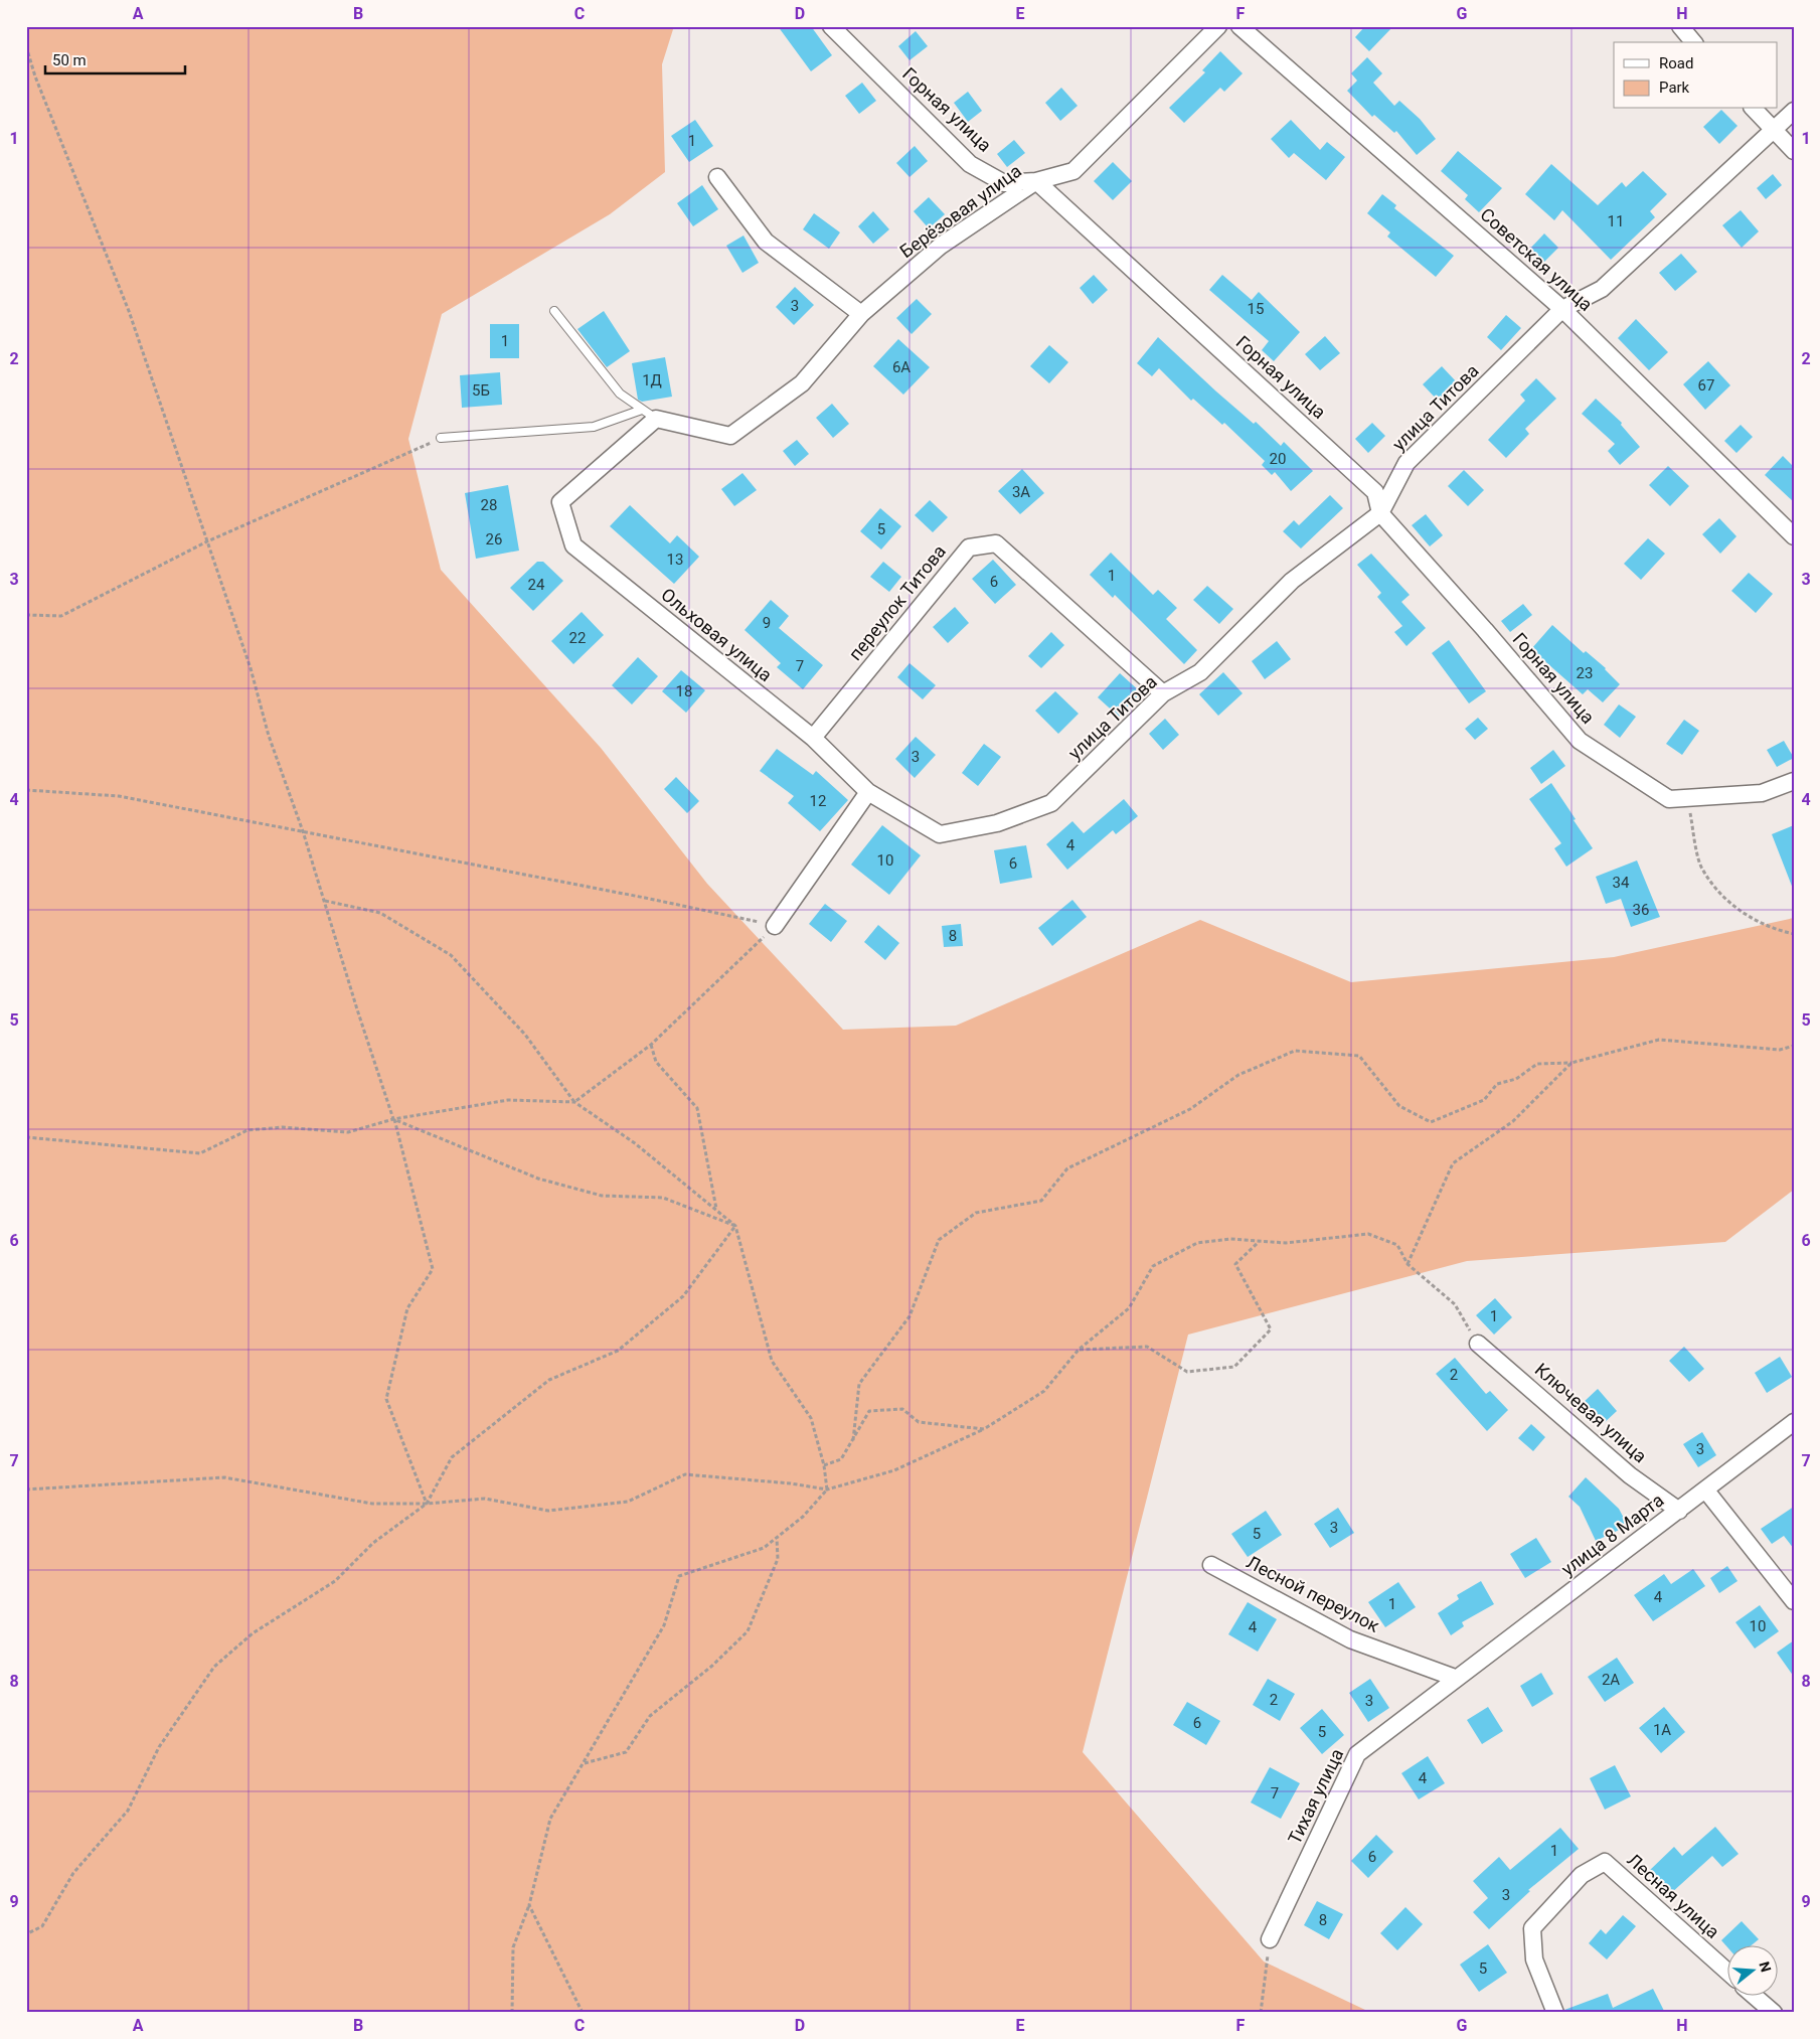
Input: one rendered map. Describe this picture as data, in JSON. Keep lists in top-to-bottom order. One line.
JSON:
{"streets":{"street":["Горная улица","Берёзовая улица","Советская улица","улица Титова","переулок Титова","Ольховая улица","Ключевая улица","улица 8 Марта","Лесной переулок","Тихая улица","Лесная улица"]},"crossings":[["Горная улица","Берёзовая улица"],["Горная улица","улица Титова"],["Берёзовая улица","Ольховая улица"],["Советская улица","улица Титова"],["улица Титова","переулок Титова"],["улица Титова","Ольховая улица"],["переулок Титова","Ольховая улица"],["Ключевая улица","улица 8 Марта"],["улица 8 Марта","Лесной переулок"],["улица 8 Марта","Тихая улица"],["Лесной переулок","Тихая улица"]],"house_numbers":["1","11","3","15","1","6А","1Д","67","5Б","20","3А","28","5","26","13","1","6","24","9","22","7","23","18","3","12","4","10","6","34","36","8","1","2","3","3","5","4","1","10","4","2А","2","3","6","1А","5","4","7","1","6","3","8","5"],"legend":["Road","Park"],"scale_bar":"50 m","north":"right","grid":{"columns":["A","B","C","D","E","F","G","H"],"rows":["1","2","3","4","5","6","7","8","9"]}}
